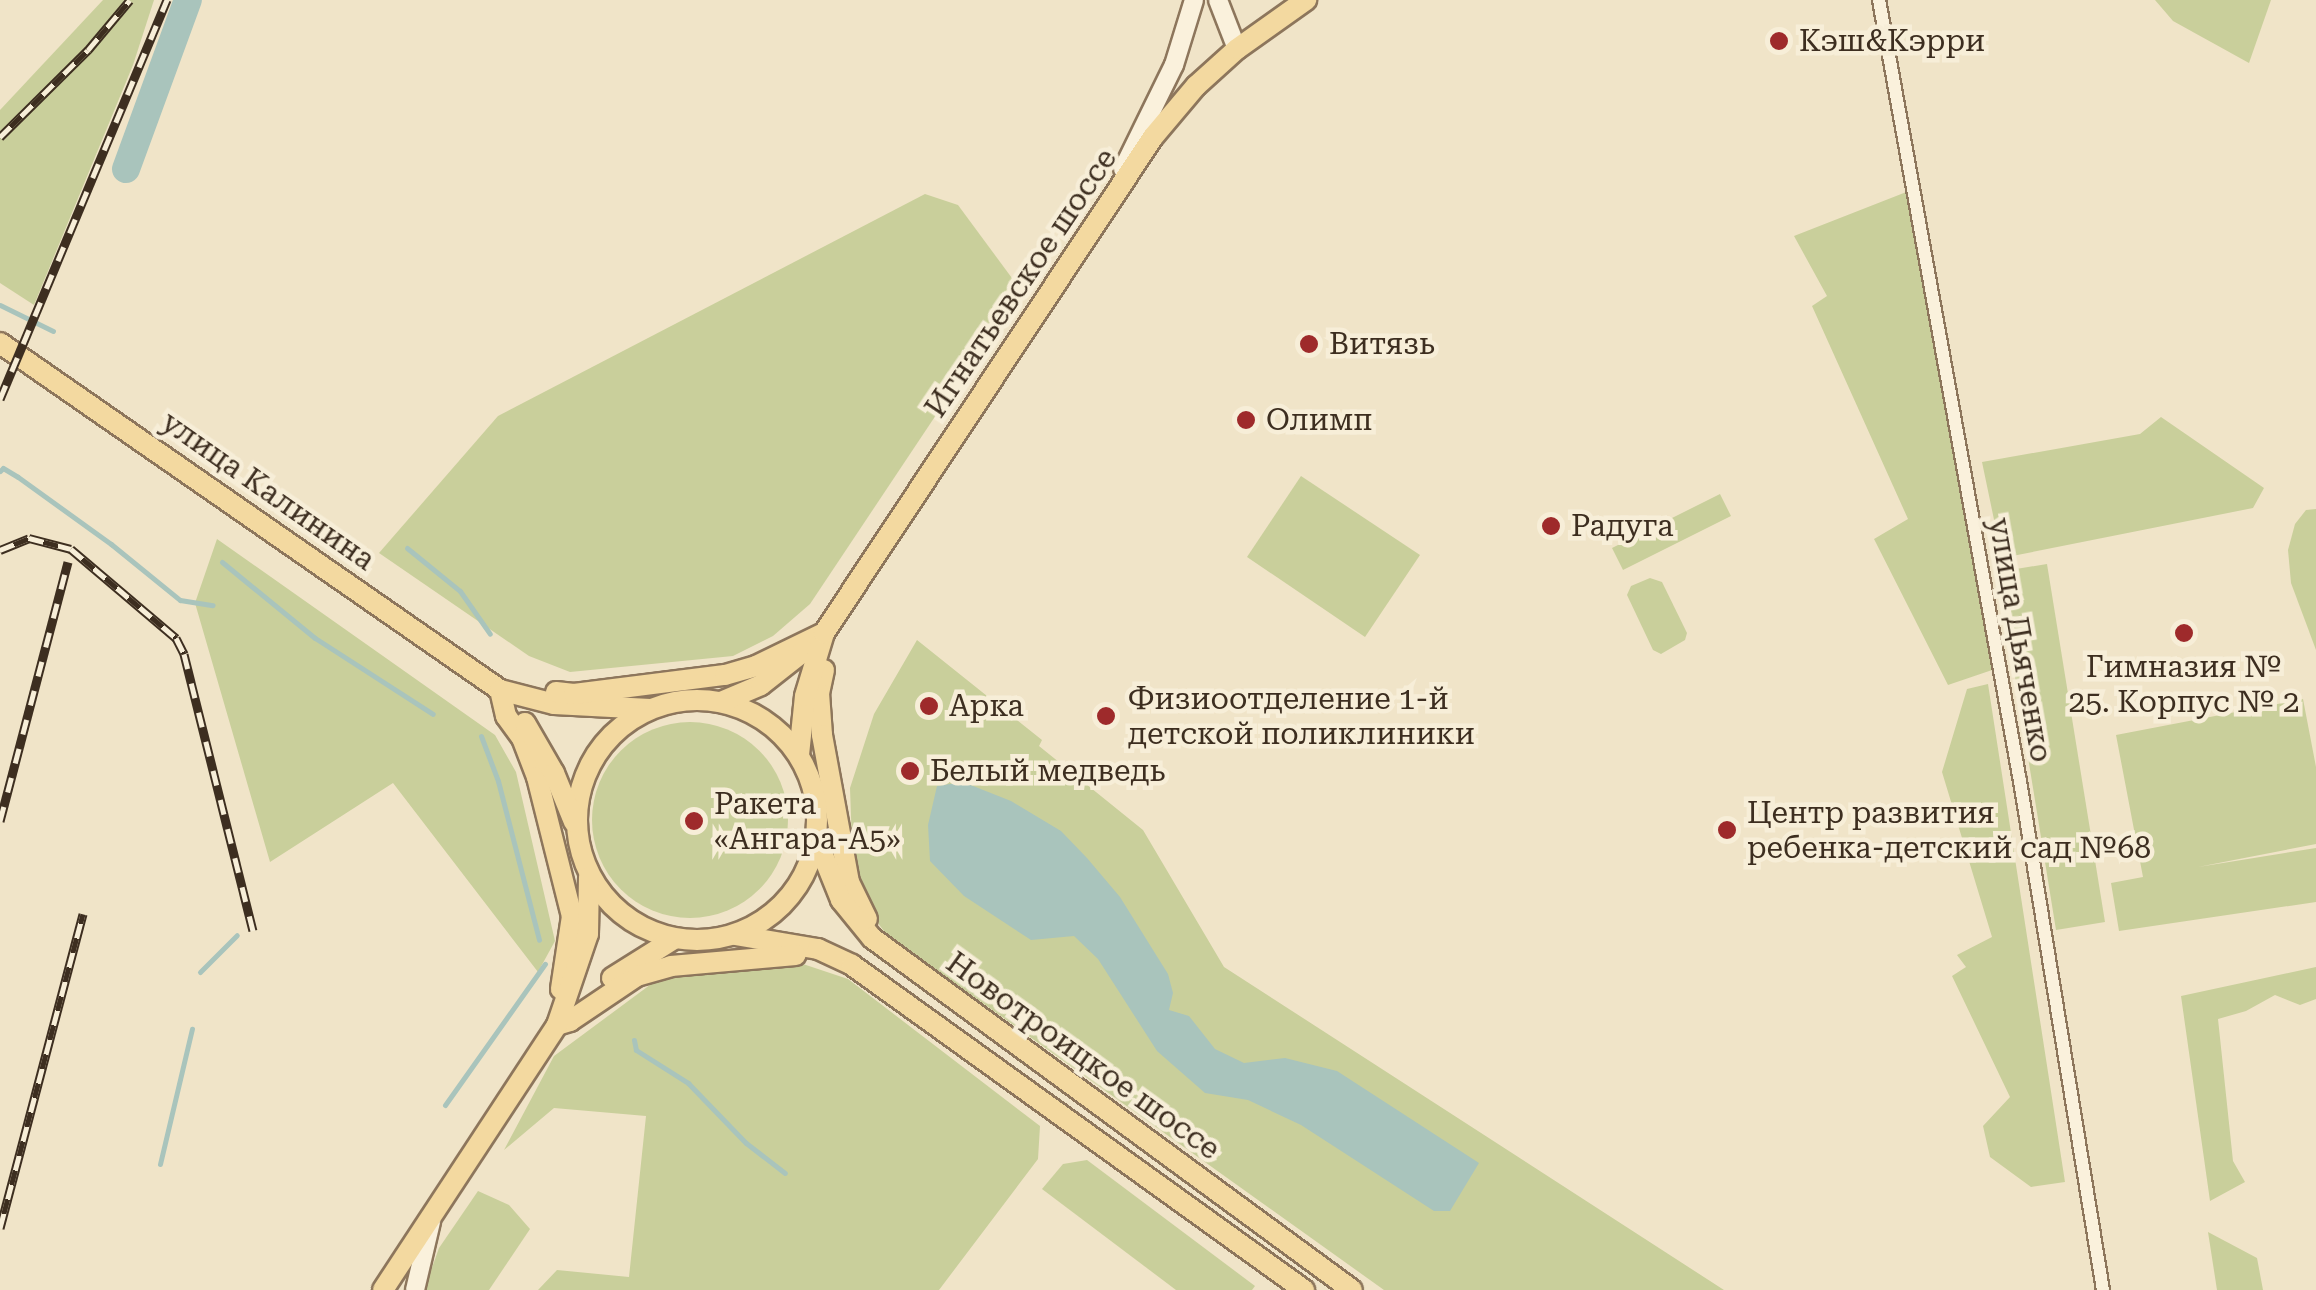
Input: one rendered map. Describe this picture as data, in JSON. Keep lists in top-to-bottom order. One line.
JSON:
{"streets":{"main road":["Игнатьевское шоссе","улица Калинина","Новотроицкое шоссе"],"street":["улица Дьяченко"]},"places":["Кэш&Кэрри","Витязь","Олимп","Радуга","Гимназия № 25. Корпус № 2","Арка","Физиоотделение 1-й детской поликлиники","Белый медведь","Ракета «Ангара-А5»","Центр развития ребенка-детский сад №68"]}
